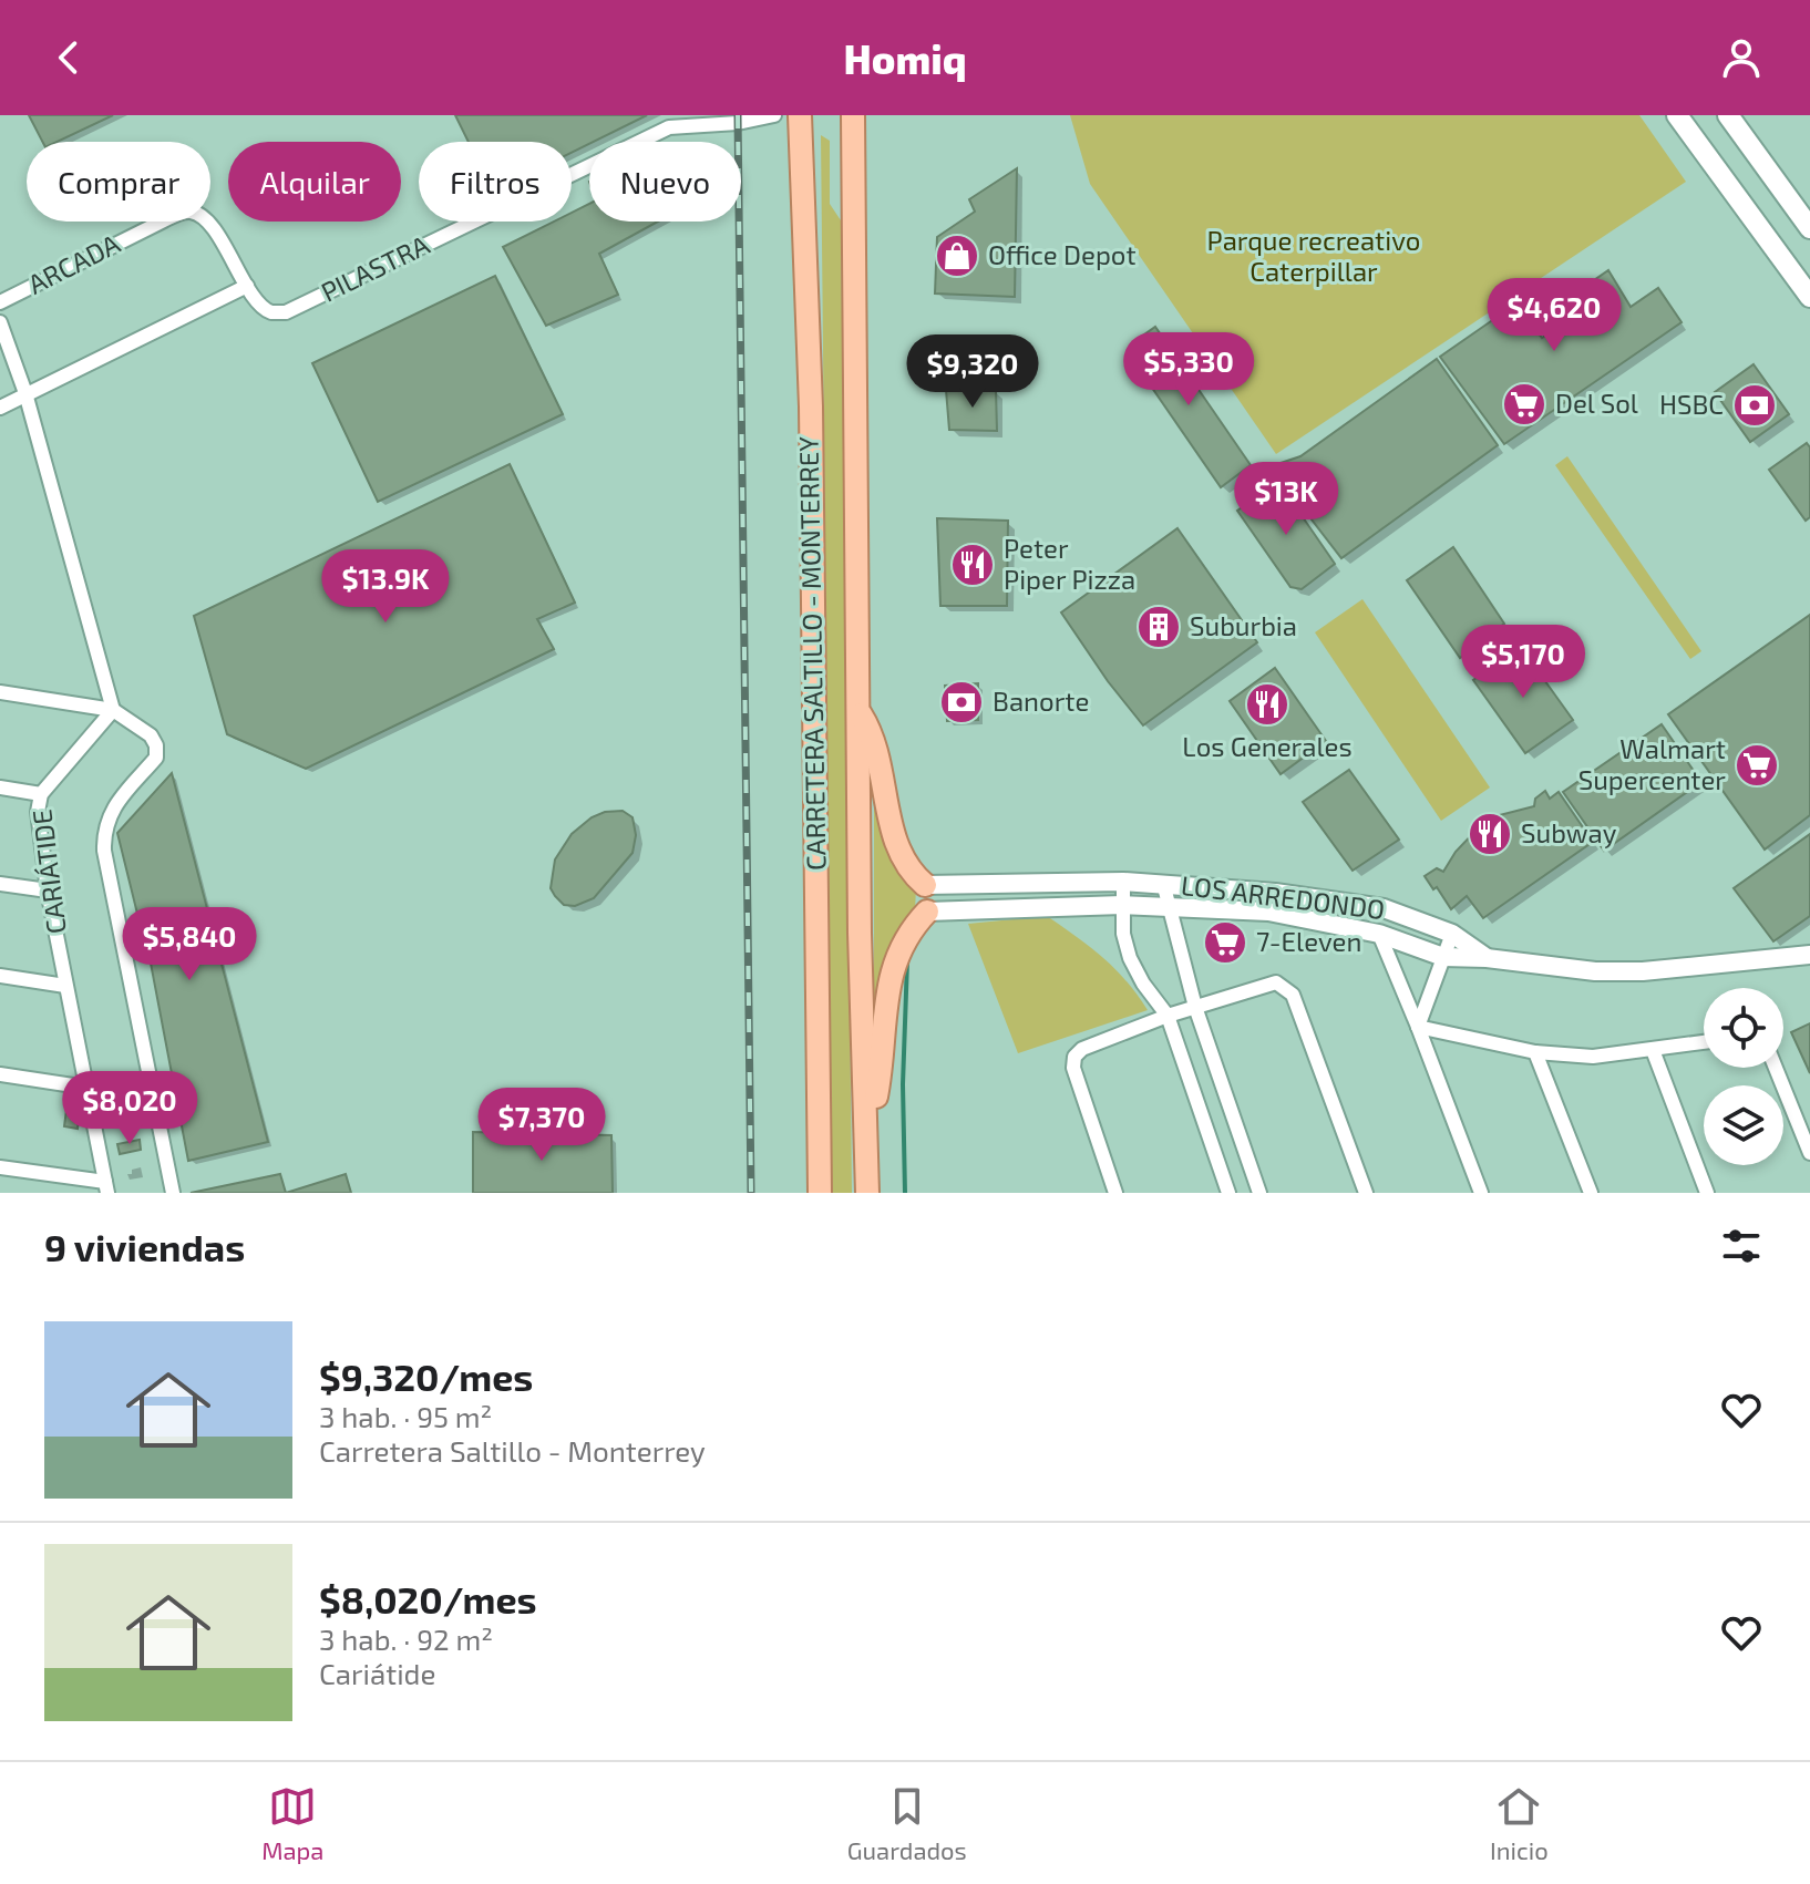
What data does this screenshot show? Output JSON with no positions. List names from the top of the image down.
{
  "streets": {
    "main road": ["CARRETERA SALTILLO - MONTERREY"],
    "street": [
      "ARCADA",
      "PILASTRA",
      "CARIÁTIDE",
      "LOS ARREDONDO"
    ]
  },
  "crossings": [
    ["ARCADA", "PILASTRA"]
  ],
  "parks": ["Parque recreativo Caterpillar"],
  "places": {
    "shop": ["Office Depot"],
    "supermarket": ["Del Sol", "Walmart Supercenter", "7-Eleven"],
    "bank": ["HSBC", "Banorte"],
    "restaurant": ["Peter Piper Pizza", "Los Generales", "Subway"],
    "building": ["Suburbia"]
  },
  "page": {
    "header": "Homiq",
    "chip": [
      "Comprar",
      "Alquilar",
      "Filtros",
      "Nuevo"
    ],
    "price": [
      "$4,620",
      "$5,330",
      "$9,320",
      "$13K",
      "$13.9K",
      "$5,170",
      "$5,840",
      "$8,020",
      "$7,370"
    ],
    "heading": "9 viviendas",
    "list": [
      {
        "name": "$9,320/mes",
        "note": "3 hab. · 95 m² · Carretera Saltillo - Monterrey"
      },
      {
        "name": "$8,020/mes",
        "note": "3 hab. · 92 m² · Cariátide"
      }
    ],
    "tabs": ["Mapa", "Guardados", "Inicio"]
  }
}
